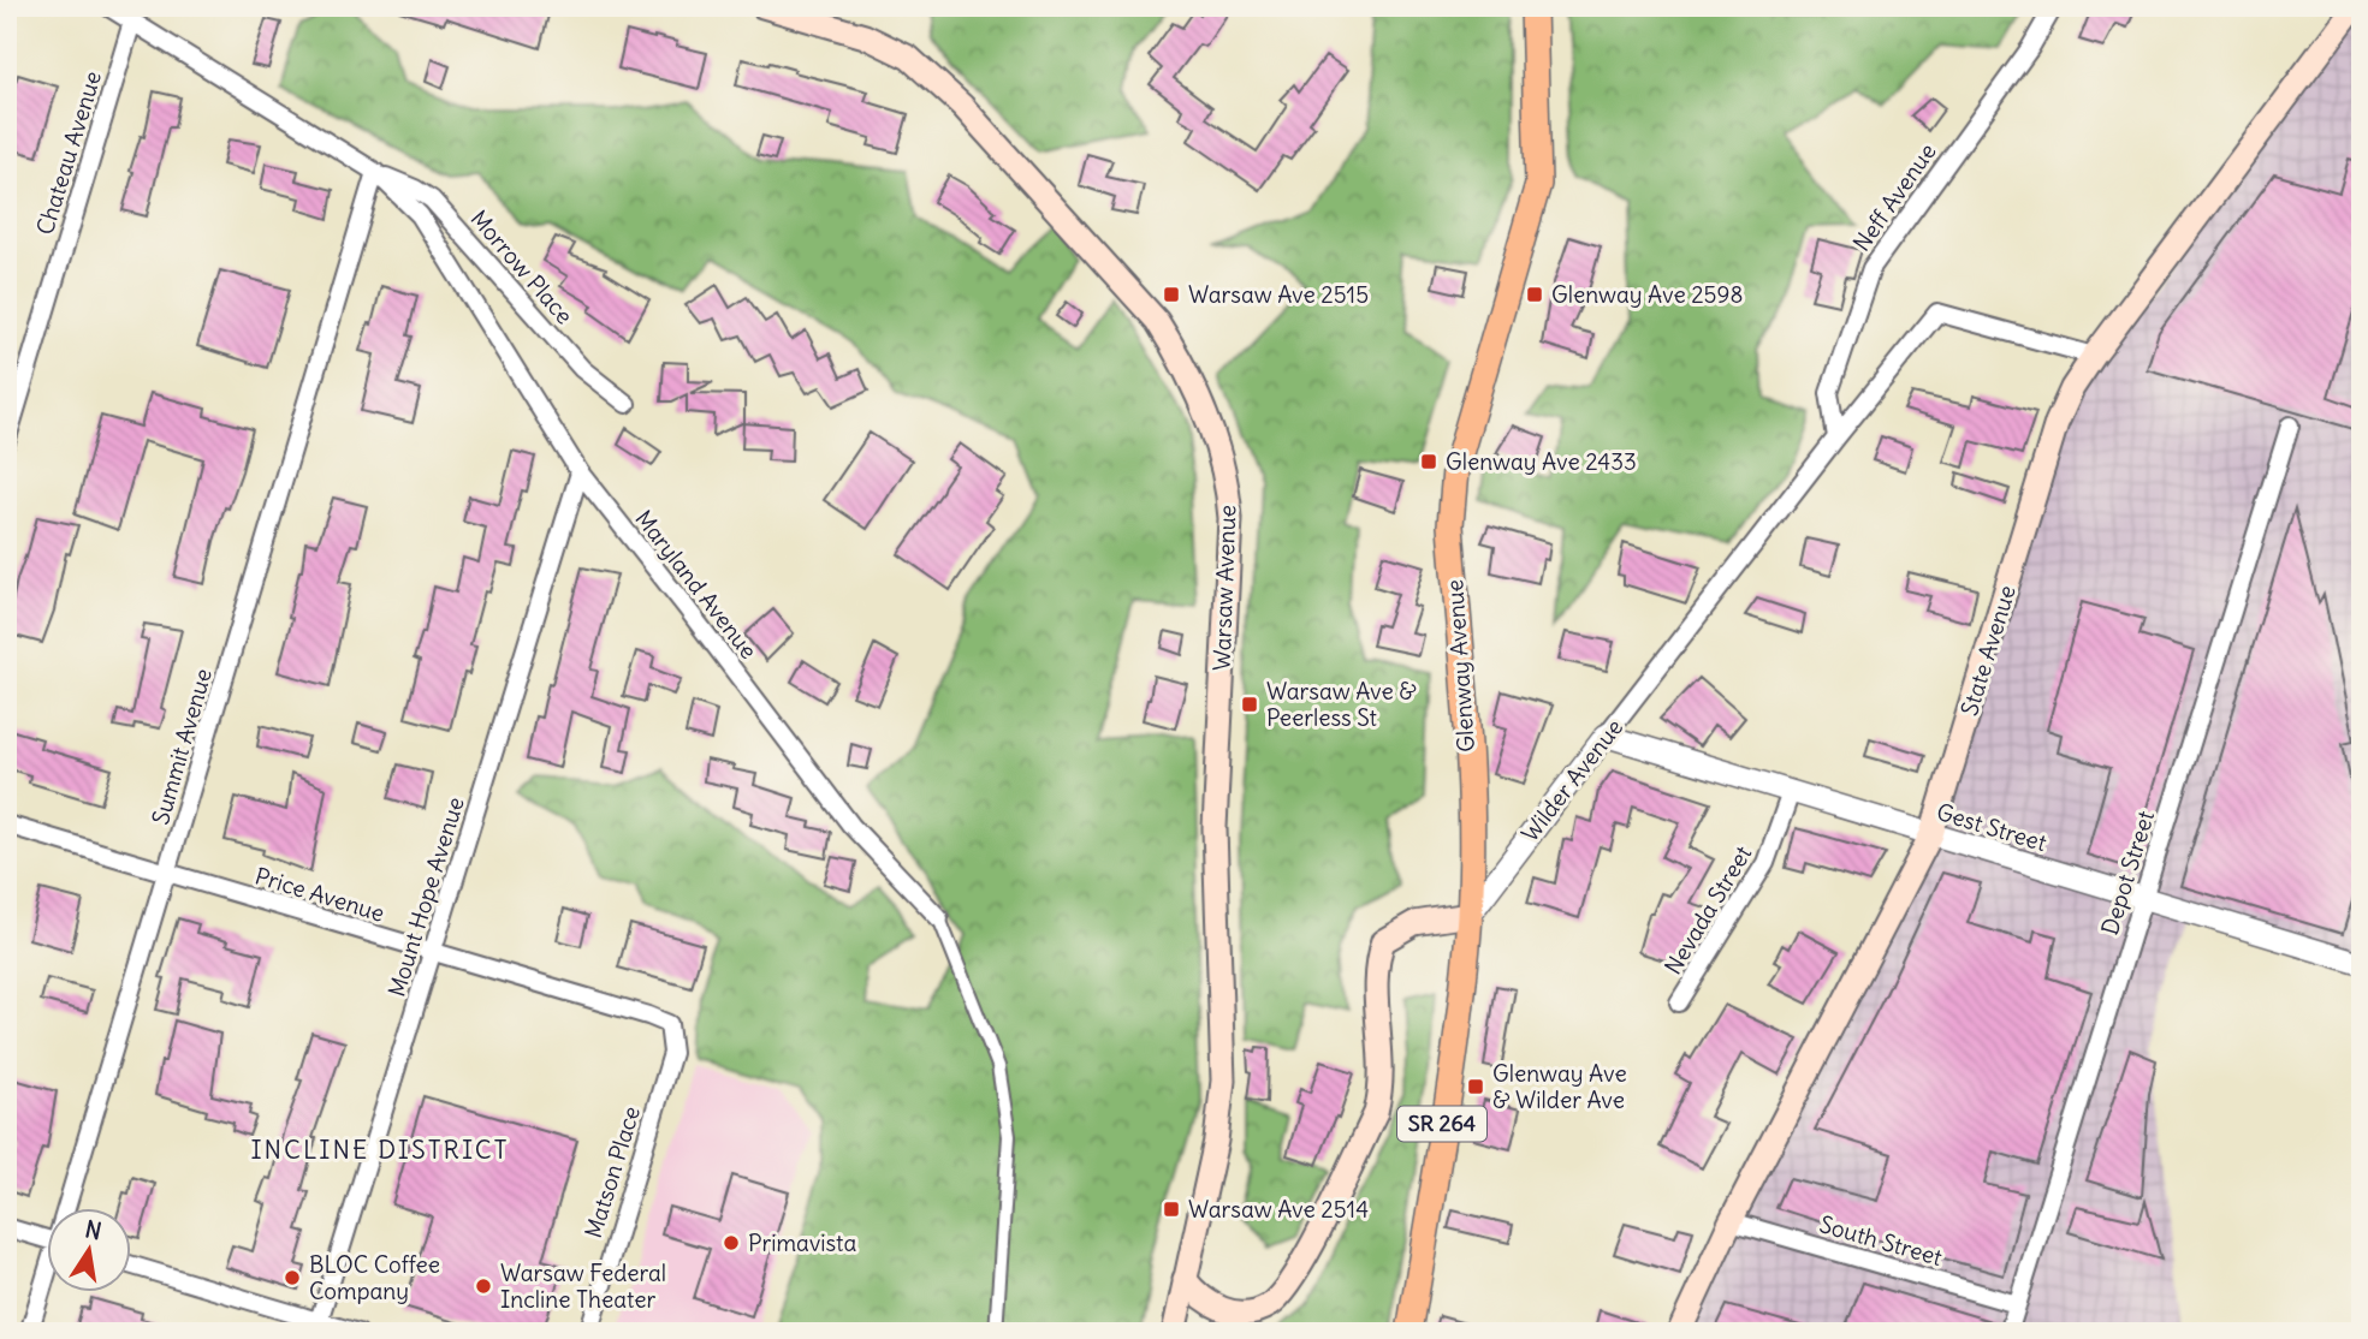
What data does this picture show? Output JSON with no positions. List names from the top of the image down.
{
  "streets": {
    "main road": [
      "Warsaw Avenue",
      "State Avenue",
      "Glenway Avenue",
      "SR 264"
    ],
    "street": [
      "Chateau Avenue",
      "Neff Avenue",
      "Morrow Place",
      "Maryland Avenue",
      "Summit Avenue",
      "Wilder Avenue",
      "Gest Street",
      "Depot Street",
      "Price Avenue",
      "Mount Hope Avenue",
      "Nevada Street",
      "Matson Place",
      "South Street"
    ]
  },
  "crossings": [
    ["Chateau Avenue", "Maryland Avenue"],
    ["Neff Avenue", "Wilder Avenue"],
    ["Morrow Place", "Maryland Avenue"],
    ["Morrow Place", "Summit Avenue"],
    ["Maryland Avenue", "Summit Avenue"],
    ["Maryland Avenue", "Mount Hope Avenue"],
    ["State Avenue", "Wilder Avenue"],
    ["State Avenue", "Gest Street"],
    ["State Avenue", "South Street"],
    ["Glenway Avenue", "Wilder Avenue"],
    ["Summit Avenue", "Price Avenue"],
    ["Wilder Avenue", "Gest Street"],
    ["Gest Street", "Depot Street"],
    ["Gest Street", "Nevada Street"],
    ["Depot Street", "South Street"],
    ["Price Avenue", "Mount Hope Avenue"],
    ["Price Avenue", "Matson Place"]
  ],
  "districts": ["INCLINE DISTRICT"],
  "places": {
    "transit": [
      "Warsaw Ave 2515",
      "Glenway Ave 2598",
      "Glenway Ave 2433",
      "Warsaw Ave & Peerless St",
      "Glenway Ave & Wilder Ave",
      "Warsaw Ave 2514"
    ],
    "other": ["Primavista", "BLOC Coffee Company", "Warsaw Federal Incline Theater"]
  },
  "north": "top"
}
